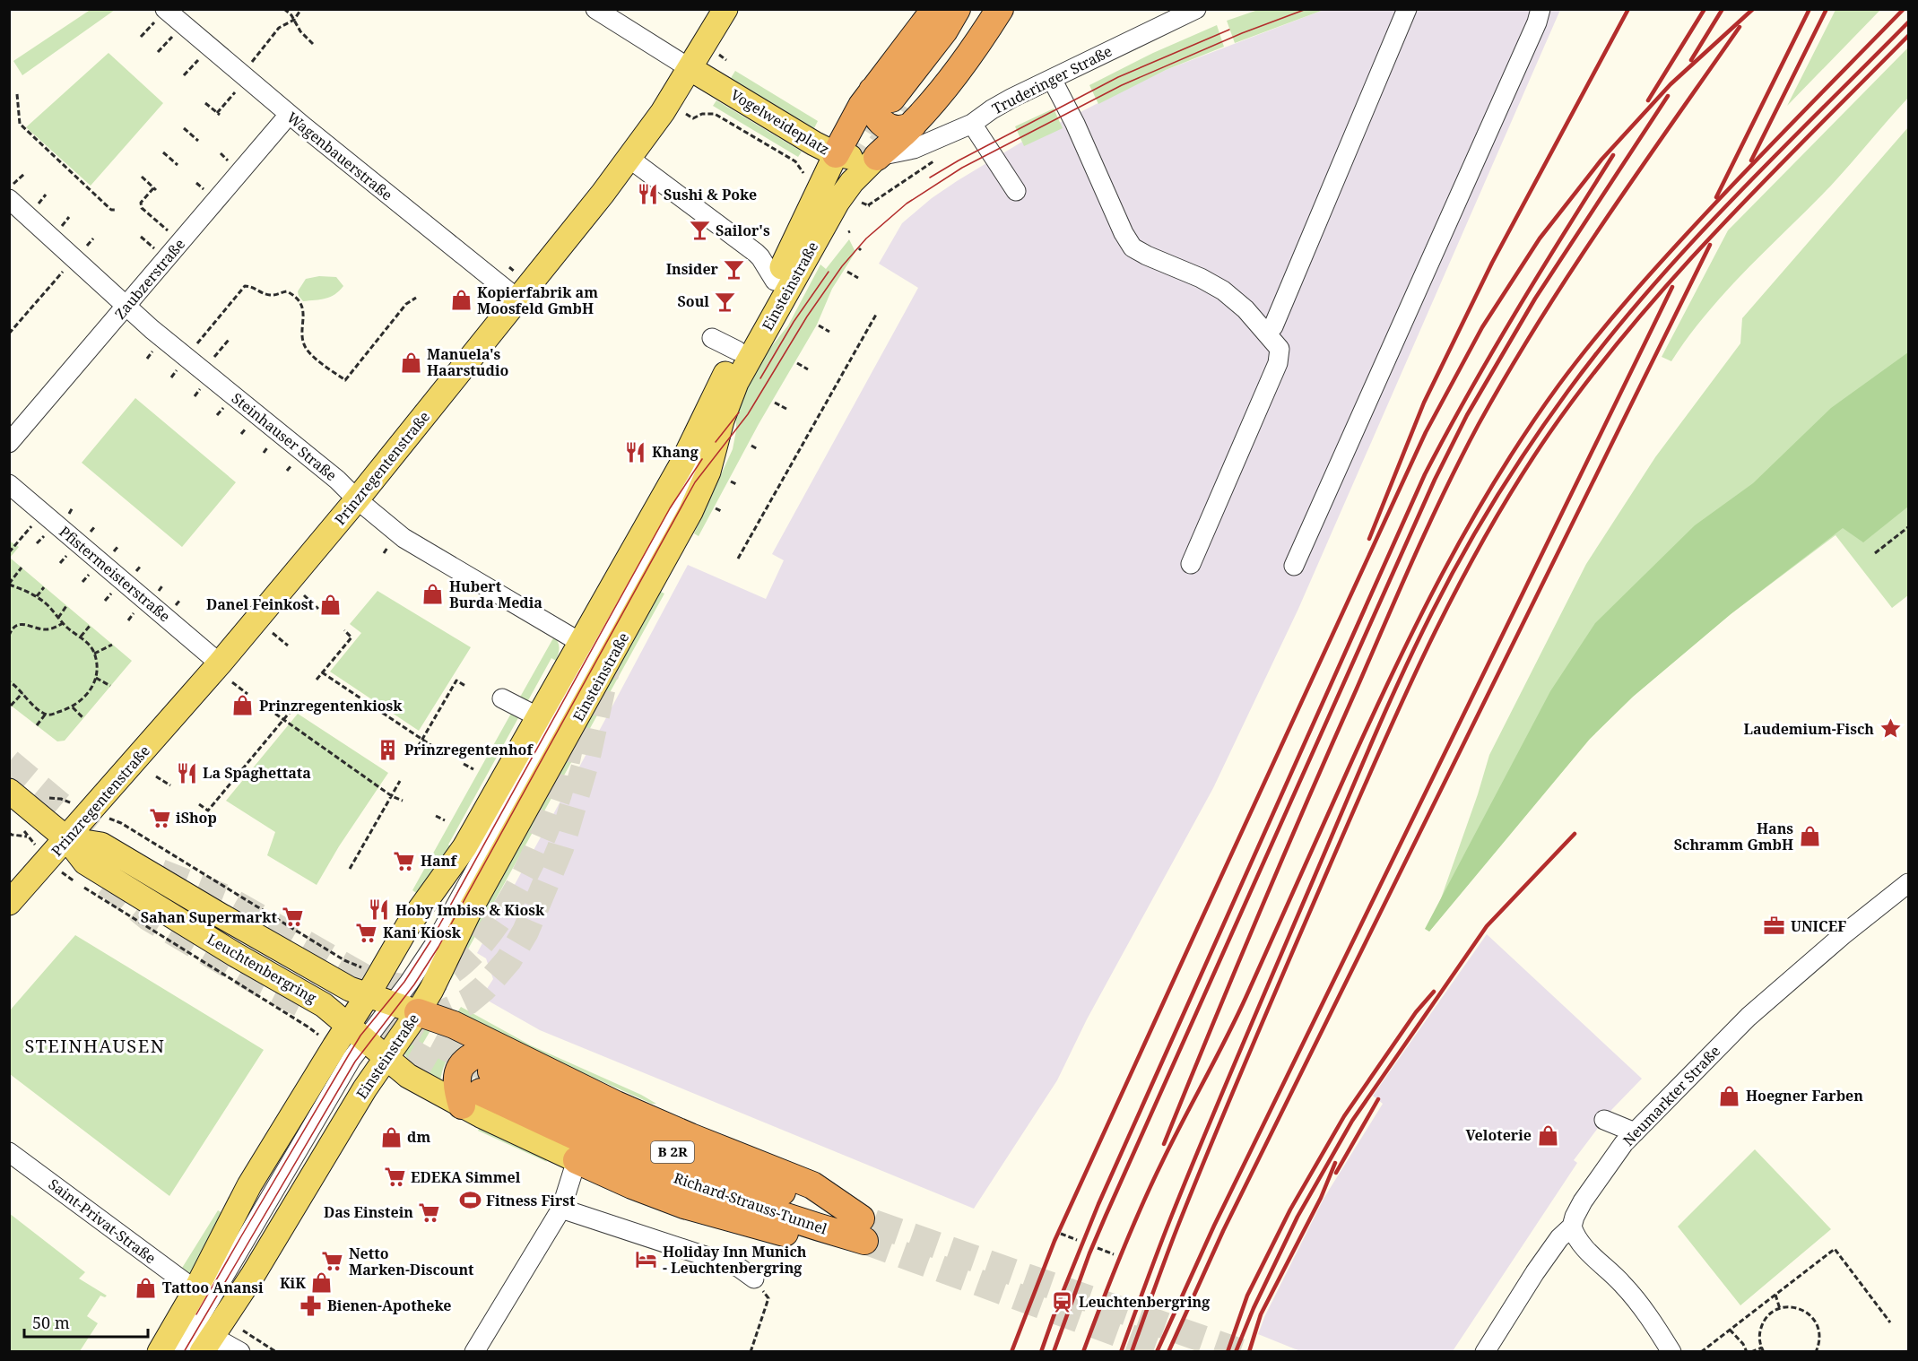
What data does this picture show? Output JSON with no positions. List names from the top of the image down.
{
  "streets": {
    "highway": ["Einsteinstraße", "B 2R", "Richard-Strauss-Tunnel"],
    "main road": ["Vogelweideplatz", "Prinzregentenstraße", "Leuchtenbergring"],
    "street": [
      "Truderinger Straße",
      "Wagenbauerstraße",
      "Zaubzerstraße",
      "Steinhauser Straße",
      "Pfistermeisterstraße",
      "Neumarkter Straße",
      "Saint-Privat-Straße"
    ]
  },
  "crossings": [
    ["Truderinger Straße", "Vogelweideplatz"],
    ["Truderinger Straße", "Einsteinstraße"],
    ["Vogelweideplatz", "Einsteinstraße"],
    ["Vogelweideplatz", "Prinzregentenstraße"],
    ["Wagenbauerstraße", "Zaubzerstraße"],
    ["Wagenbauerstraße", "Prinzregentenstraße"],
    ["Zaubzerstraße", "Steinhauser Straße"],
    ["Einsteinstraße", "Steinhauser Straße"],
    ["Einsteinstraße", "Leuchtenbergring"],
    ["Einsteinstraße", "Saint-Privat-Straße"],
    ["Steinhauser Straße", "Prinzregentenstraße"],
    ["Prinzregentenstraße", "Pfistermeisterstraße"],
    ["Prinzregentenstraße", "Leuchtenbergring"],
    ["Leuchtenbergring", "B 2R"],
    ["Leuchtenbergring", "Richard-Strauss-Tunnel"],
    ["B 2R", "Richard-Strauss-Tunnel"]
  ],
  "districts": ["STEINHAUSEN"],
  "places": {
    "restaurant": [
      "Sushi & Poke",
      "Khang",
      "La Spaghettata",
      "Hoby Imbiss & Kiosk"
    ],
    "bar": ["Sailor's", "Insider", "Soul"],
    "shop": [
      "Kopierfabrik am Moosfeld GmbH",
      "Manuela's Haarstudio",
      "Hubert Burda Media",
      "Danel Feinkost",
      "Prinzregentenkiosk",
      "Hans Schramm GmbH",
      "Hoegner Farben",
      "Veloterie",
      "dm",
      "KiK",
      "Tattoo Anansi"
    ],
    "place": ["Laudemium-Fisch"],
    "building": ["Prinzregentenhof"],
    "supermarket": [
      "iShop",
      "Hanf",
      "Sahan Supermarkt",
      "Kani Kiosk",
      "EDEKA Simmel",
      "Das Einstein",
      "Netto Marken-Discount"
    ],
    "office": ["UNICEF"],
    "sports": ["Fitness First"],
    "hotel": ["Holiday Inn Munich - Leuchtenbergring"],
    "station": ["Leuchtenbergring"],
    "pharmacy": ["Bienen-Apotheke"]
  },
  "scale_bar": "50 m"
}
